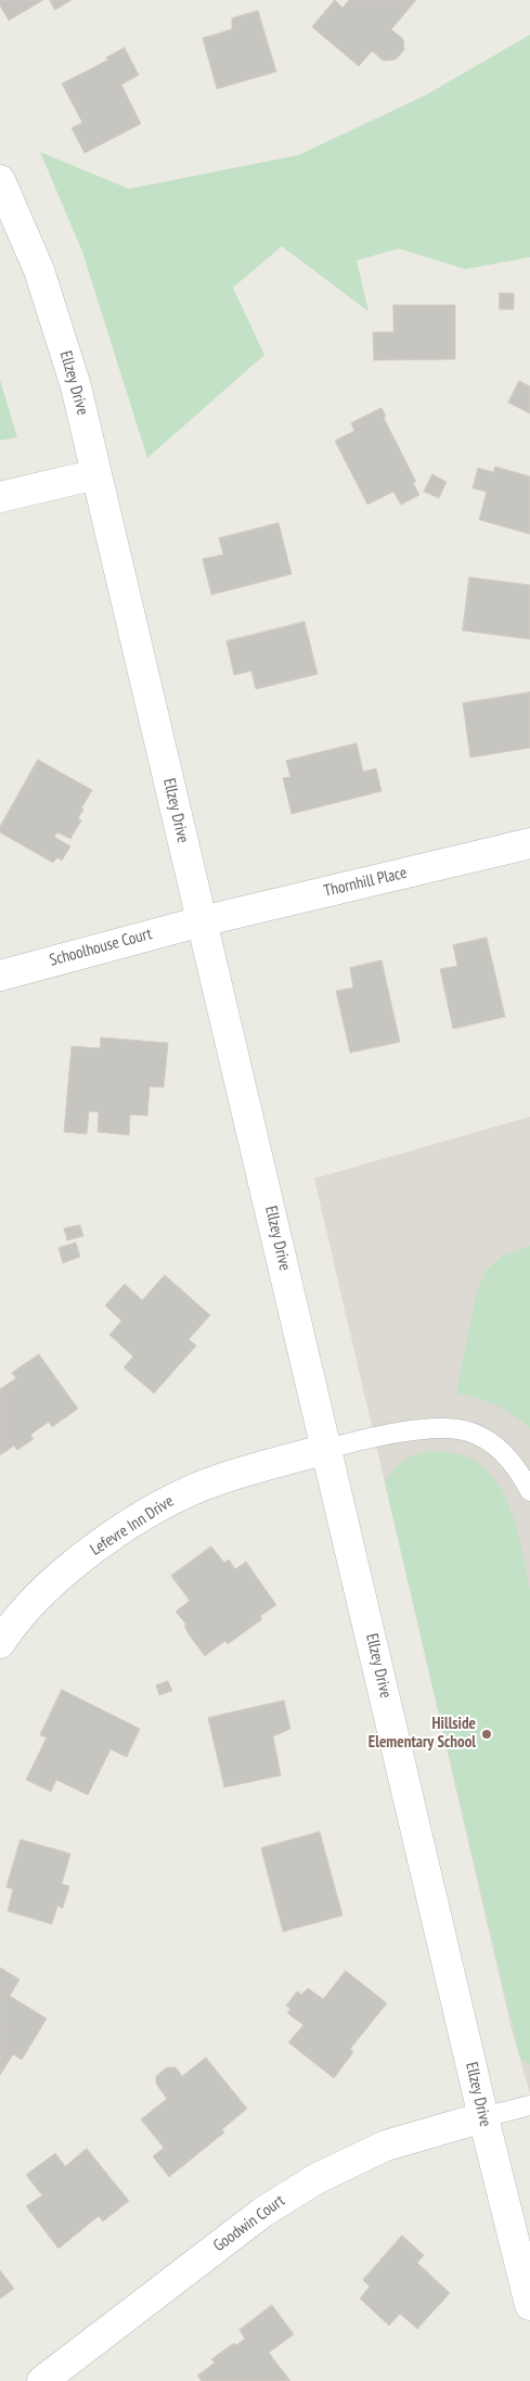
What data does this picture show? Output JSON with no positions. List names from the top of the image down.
{
  "streets": {
    "street": [
      "Ellzey Drive",
      "Thornhill Place",
      "Schoolhouse Court",
      "Lefevre Inn Drive",
      "Goodwin Court"
    ]
  },
  "crossings": [
    ["Ellzey Drive", "Thornhill Place"],
    ["Ellzey Drive", "Schoolhouse Court"],
    ["Ellzey Drive", "Lefevre Inn Drive"],
    ["Ellzey Drive", "Goodwin Court"],
    ["Thornhill Place", "Schoolhouse Court"]
  ],
  "places": ["Hillside Elementary School"]
}
